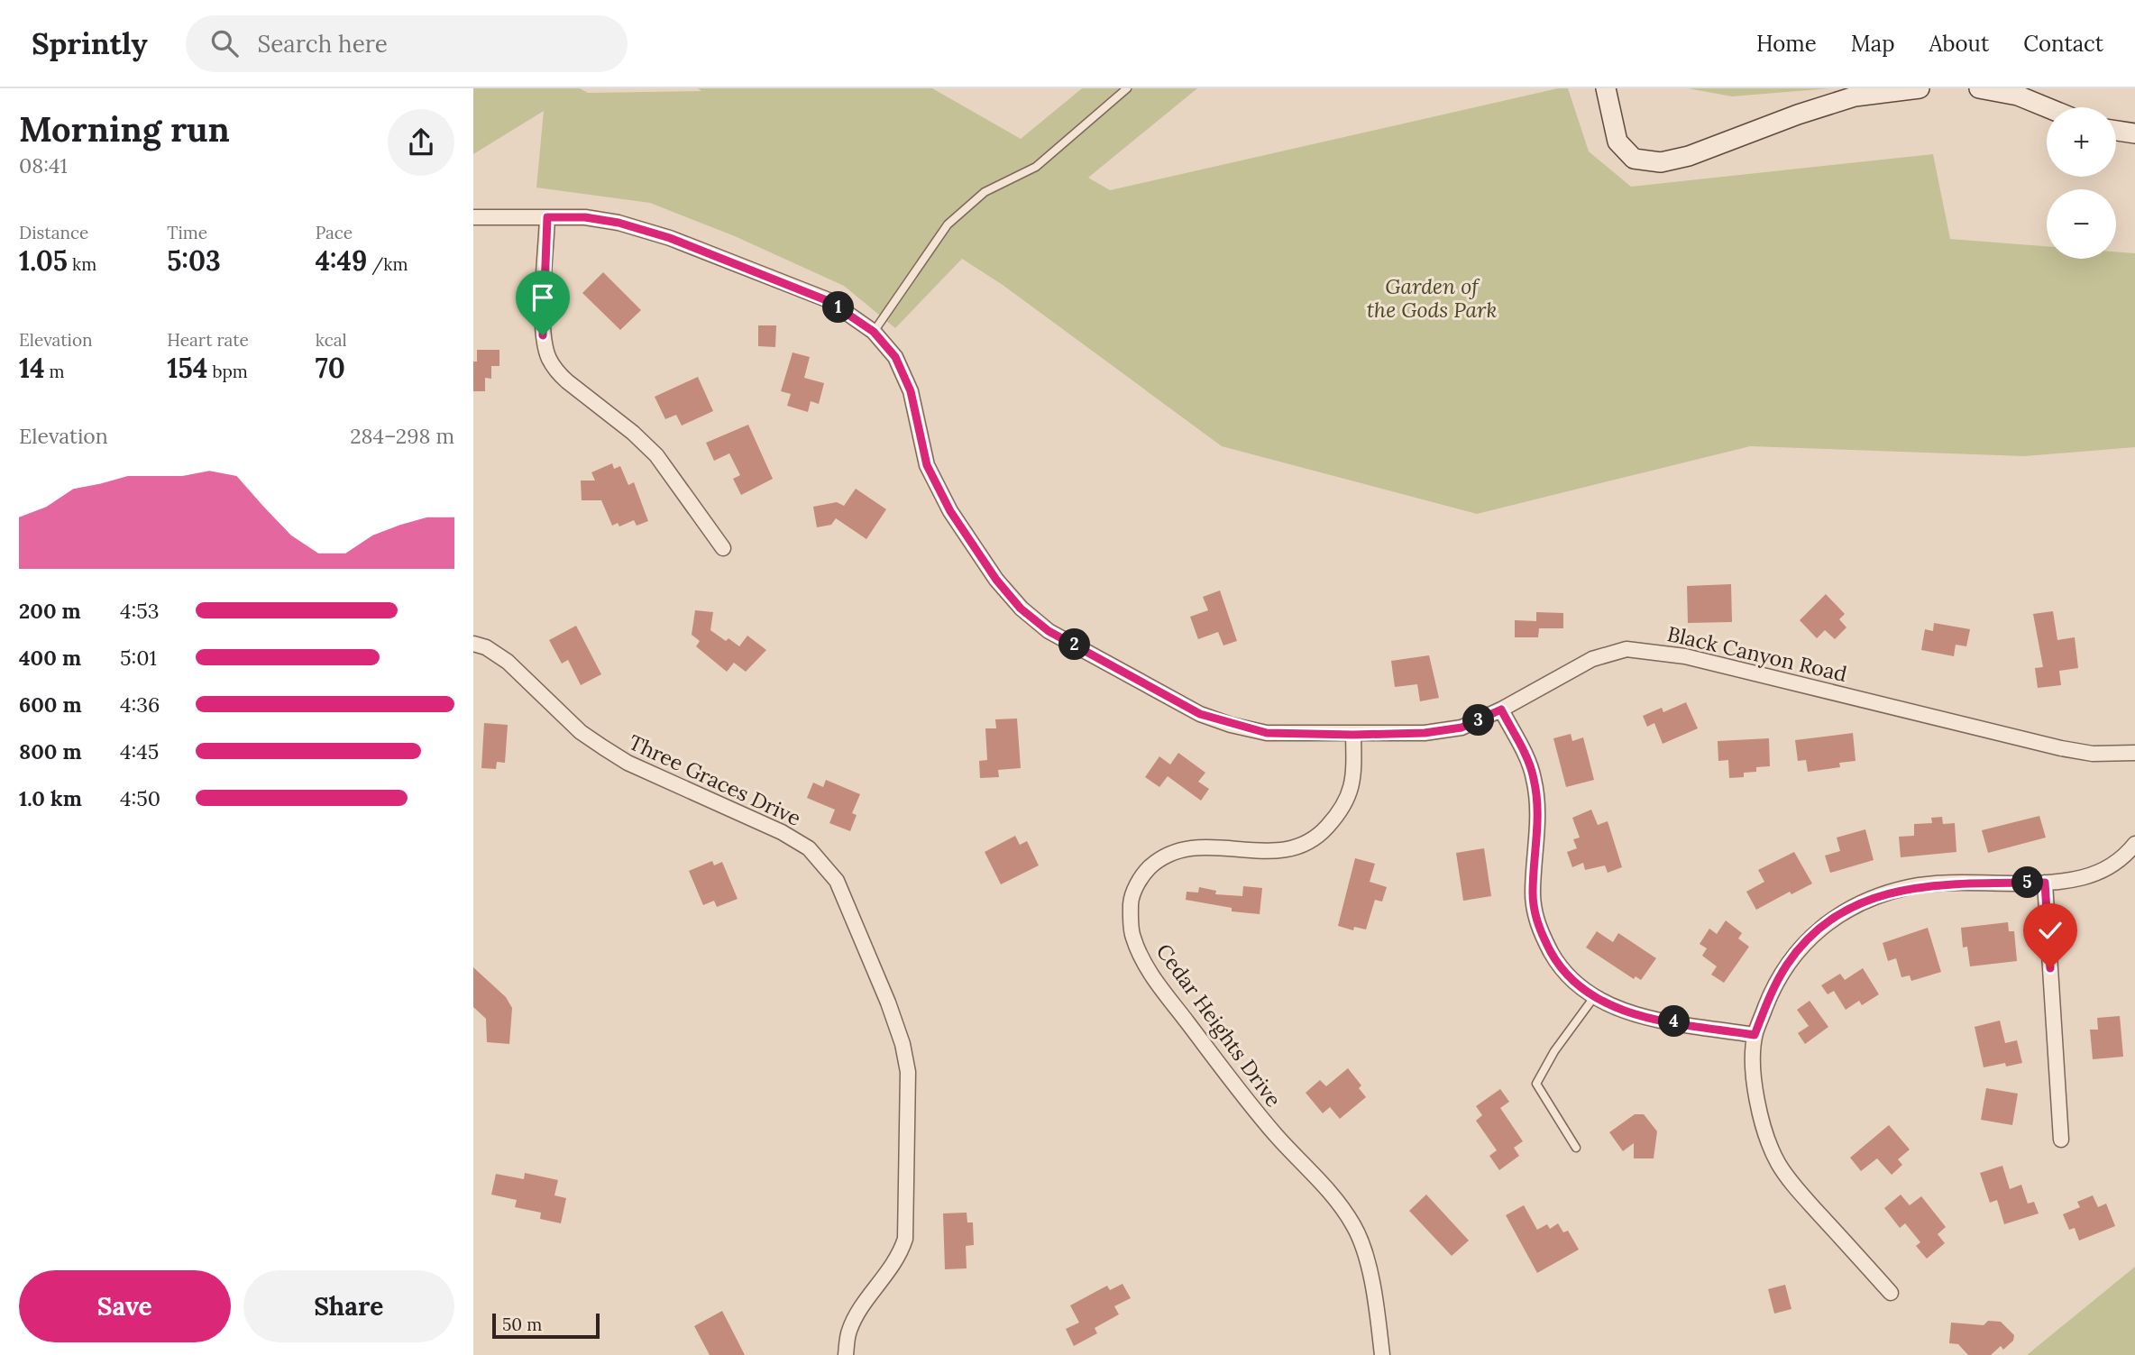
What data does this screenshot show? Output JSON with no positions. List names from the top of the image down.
{
  "streets": {
    "street": ["Black Canyon Road", "Three Graces Drive", "Cedar Heights Drive"]
  },
  "crossings": [
    ["Black Canyon Road", "Cedar Heights Drive"]
  ],
  "parks": ["Garden of the Gods Park"],
  "scale_bar": "50 m",
  "page": {
    "header": "Sprintly",
    "search": "Search here",
    "nav": [
      "Home",
      "Map",
      "About",
      "Contact"
    ],
    "heading": ["Morning run", "08:41"],
    "map_buttons": ["+", "−"],
    "stats": [
      ["Distance", "1.05 km"],
      ["Time", "5:03"],
      ["Pace", "4:49 /km"],
      ["Elevation", "14 m"],
      ["Heart rate", "154 bpm"],
      ["kcal", "70"]
    ],
    "pins": [
      "1",
      "2",
      "3",
      "5",
      "4"
    ],
    "chart": ["Elevation", "284–298 m"],
    "list": [
      {
        "name": "200 m",
        "note": "4:53"
      },
      {
        "name": "400 m",
        "note": "5:01"
      },
      {
        "name": "600 m",
        "note": "4:36"
      },
      {
        "name": "800 m",
        "note": "4:45"
      },
      {
        "name": "1.0 km",
        "note": "4:50"
      }
    ],
    "buttons": ["Save", "Share"],
    "scale": "50 m"
  }
}
